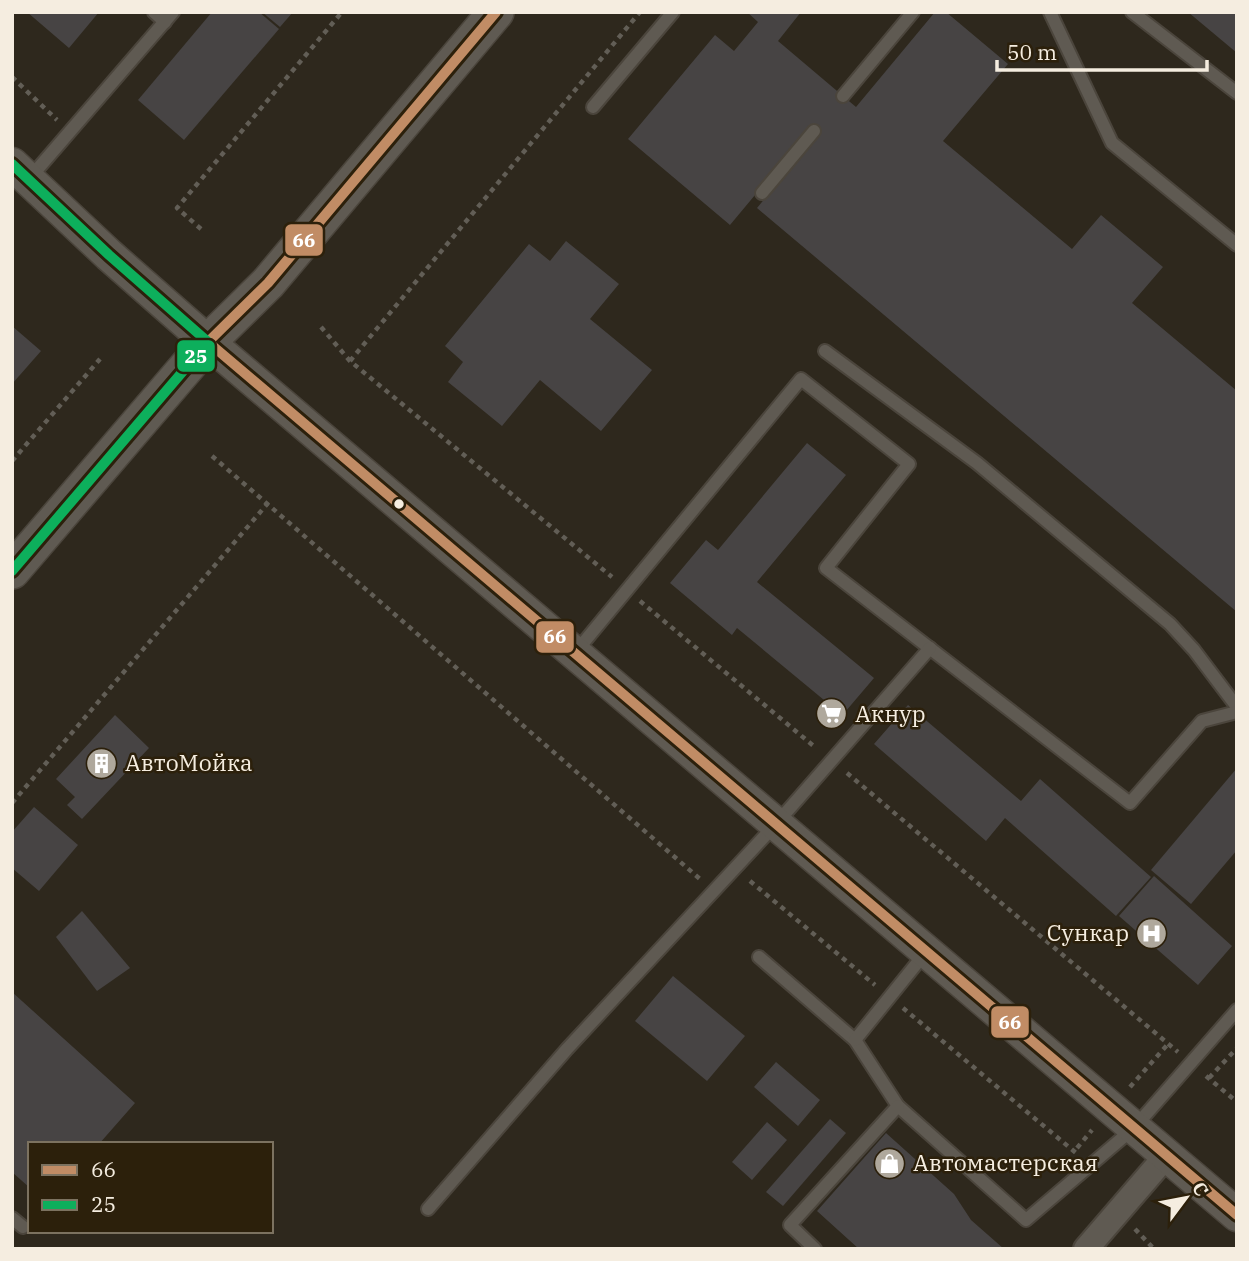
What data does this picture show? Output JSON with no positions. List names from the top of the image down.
{
  "places": {
    "supermarket": ["Акнур"],
    "building": ["АвтоМойка"],
    "hospital": ["Сункар"],
    "shop": ["Автомастерская"]
  },
  "lines": ["transit line 66", "transit line 25"],
  "legend": ["66", "25"],
  "scale_bar": "50 m",
  "north": "top right"
}
